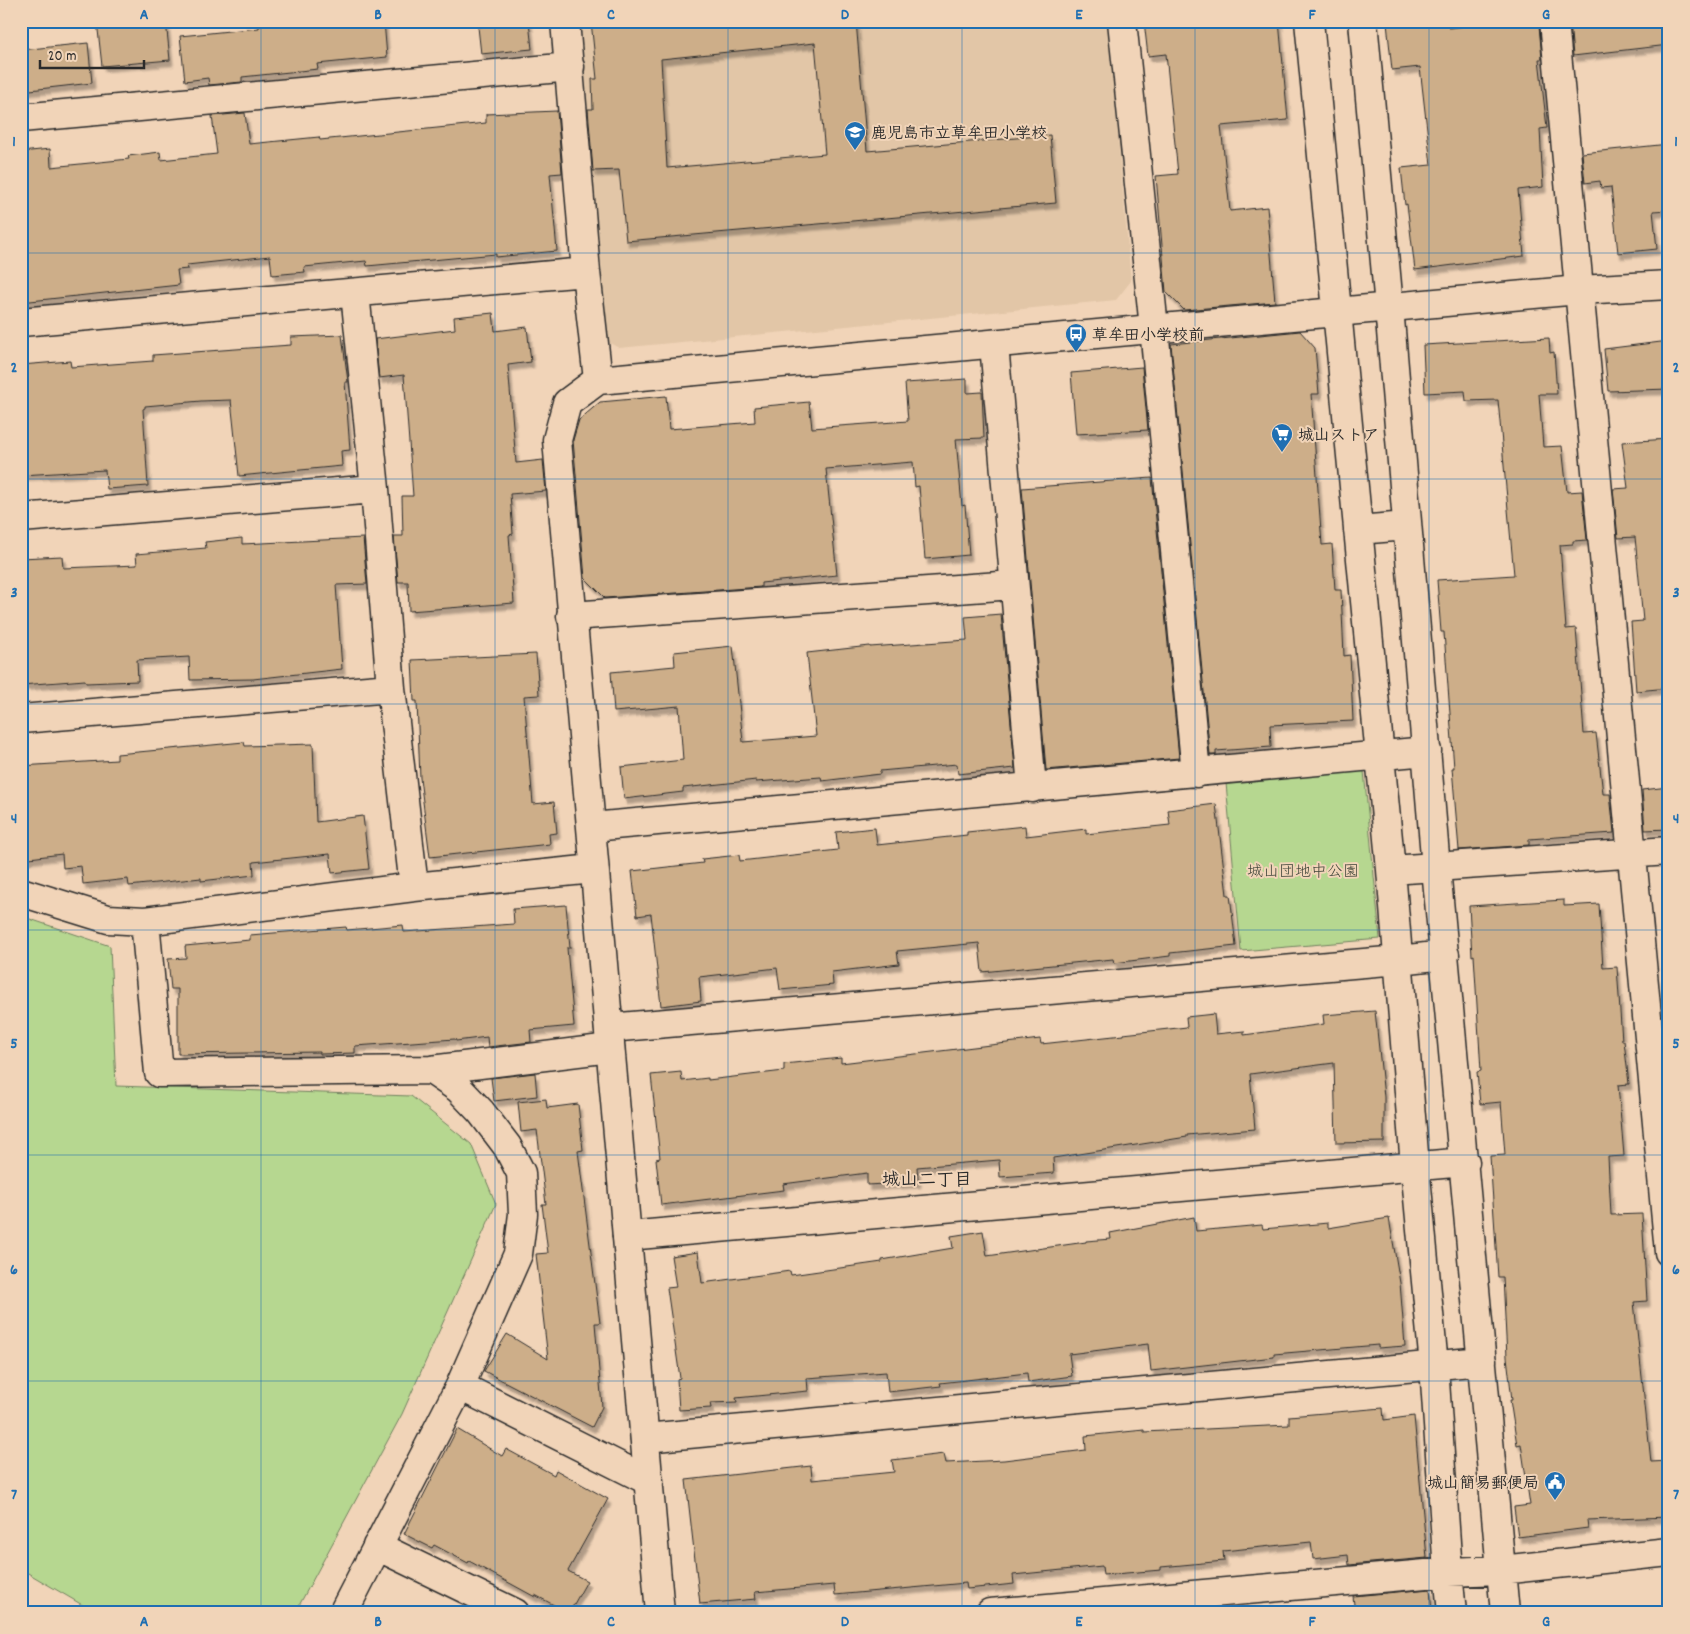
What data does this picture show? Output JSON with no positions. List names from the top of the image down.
{
  "districts": ["城山二丁目"],
  "parks": ["城山団地中公園"],
  "places": {
    "school or university": ["鹿児島市立草牟田小学校"],
    "bus stop": ["草牟田小学校前"],
    "supermarket": ["城山ストア"],
    "public building": ["城山簡易郵便局"]
  },
  "scale_bar": "20 m",
  "grid": {
    "columns": [
      "A",
      "B",
      "C",
      "D",
      "E",
      "F",
      "G"
    ],
    "rows": [
      "1",
      "2",
      "3",
      "4",
      "5",
      "6",
      "7"
    ]
  }
}
